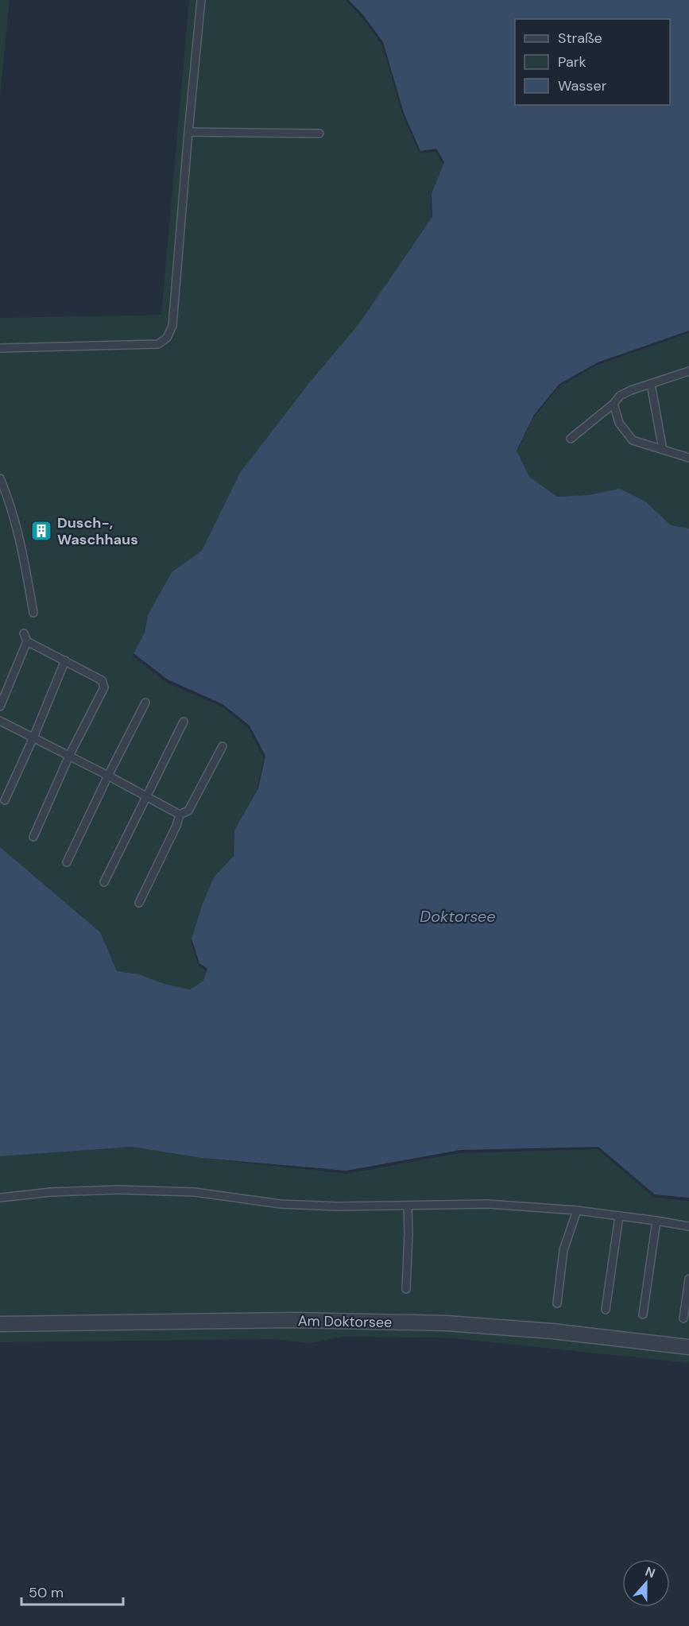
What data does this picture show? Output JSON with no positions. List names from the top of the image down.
{
  "streets": {
    "street": ["Am Doktorsee"]
  },
  "water": ["Doktorsee"],
  "places": {
    "building": ["Dusch-, Waschhaus"]
  },
  "legend": ["Straße", "Park", "Wasser"],
  "scale_bar": "50 m",
  "north": "top"
}
